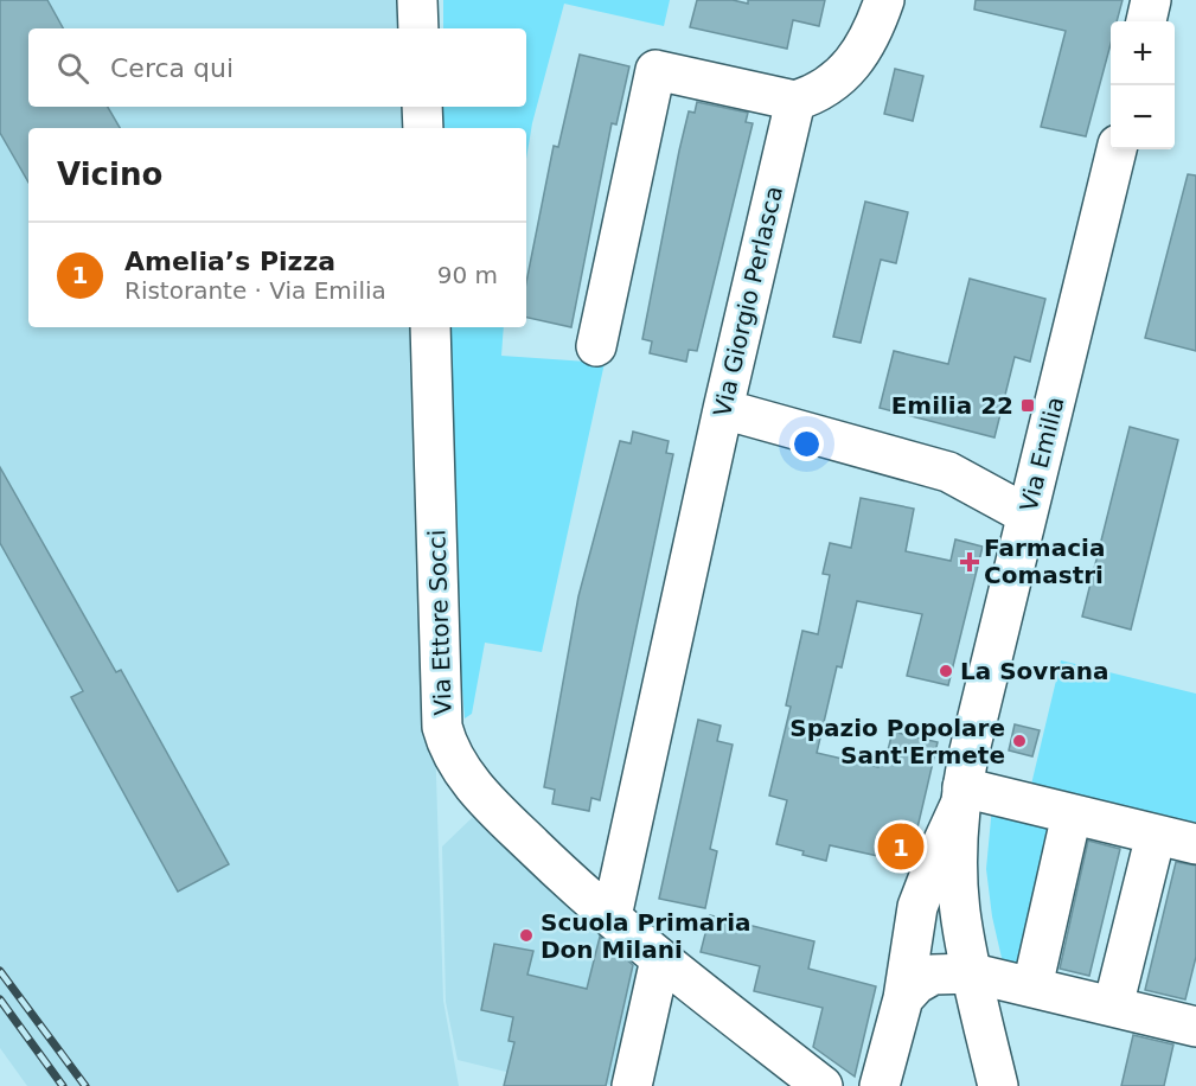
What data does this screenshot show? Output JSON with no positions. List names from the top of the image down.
{
  "streets": {
    "street": ["Via Giorgio Perlasca", "Via Emilia", "Via Ettore Socci"]
  },
  "crossings": [
    ["Via Giorgio Perlasca", "Via Ettore Socci"]
  ],
  "places": {
    "transit": ["Emilia 22"],
    "health": ["Farmacia Comastri"],
    "other": ["La Sovrana", "Spazio Popolare Sant'Ermete", "Scuola Primaria Don Milani"]
  },
  "page": {
    "map_buttons": ["+", "−"],
    "search": "Cerca qui",
    "heading": "Vicino",
    "list": [
      {
        "mark": "1",
        "name": "Amelia’s Pizza",
        "note": "Ristorante · Via Emilia",
        "value": "90 m"
      }
    ],
    "pins": "1"
  }
}
